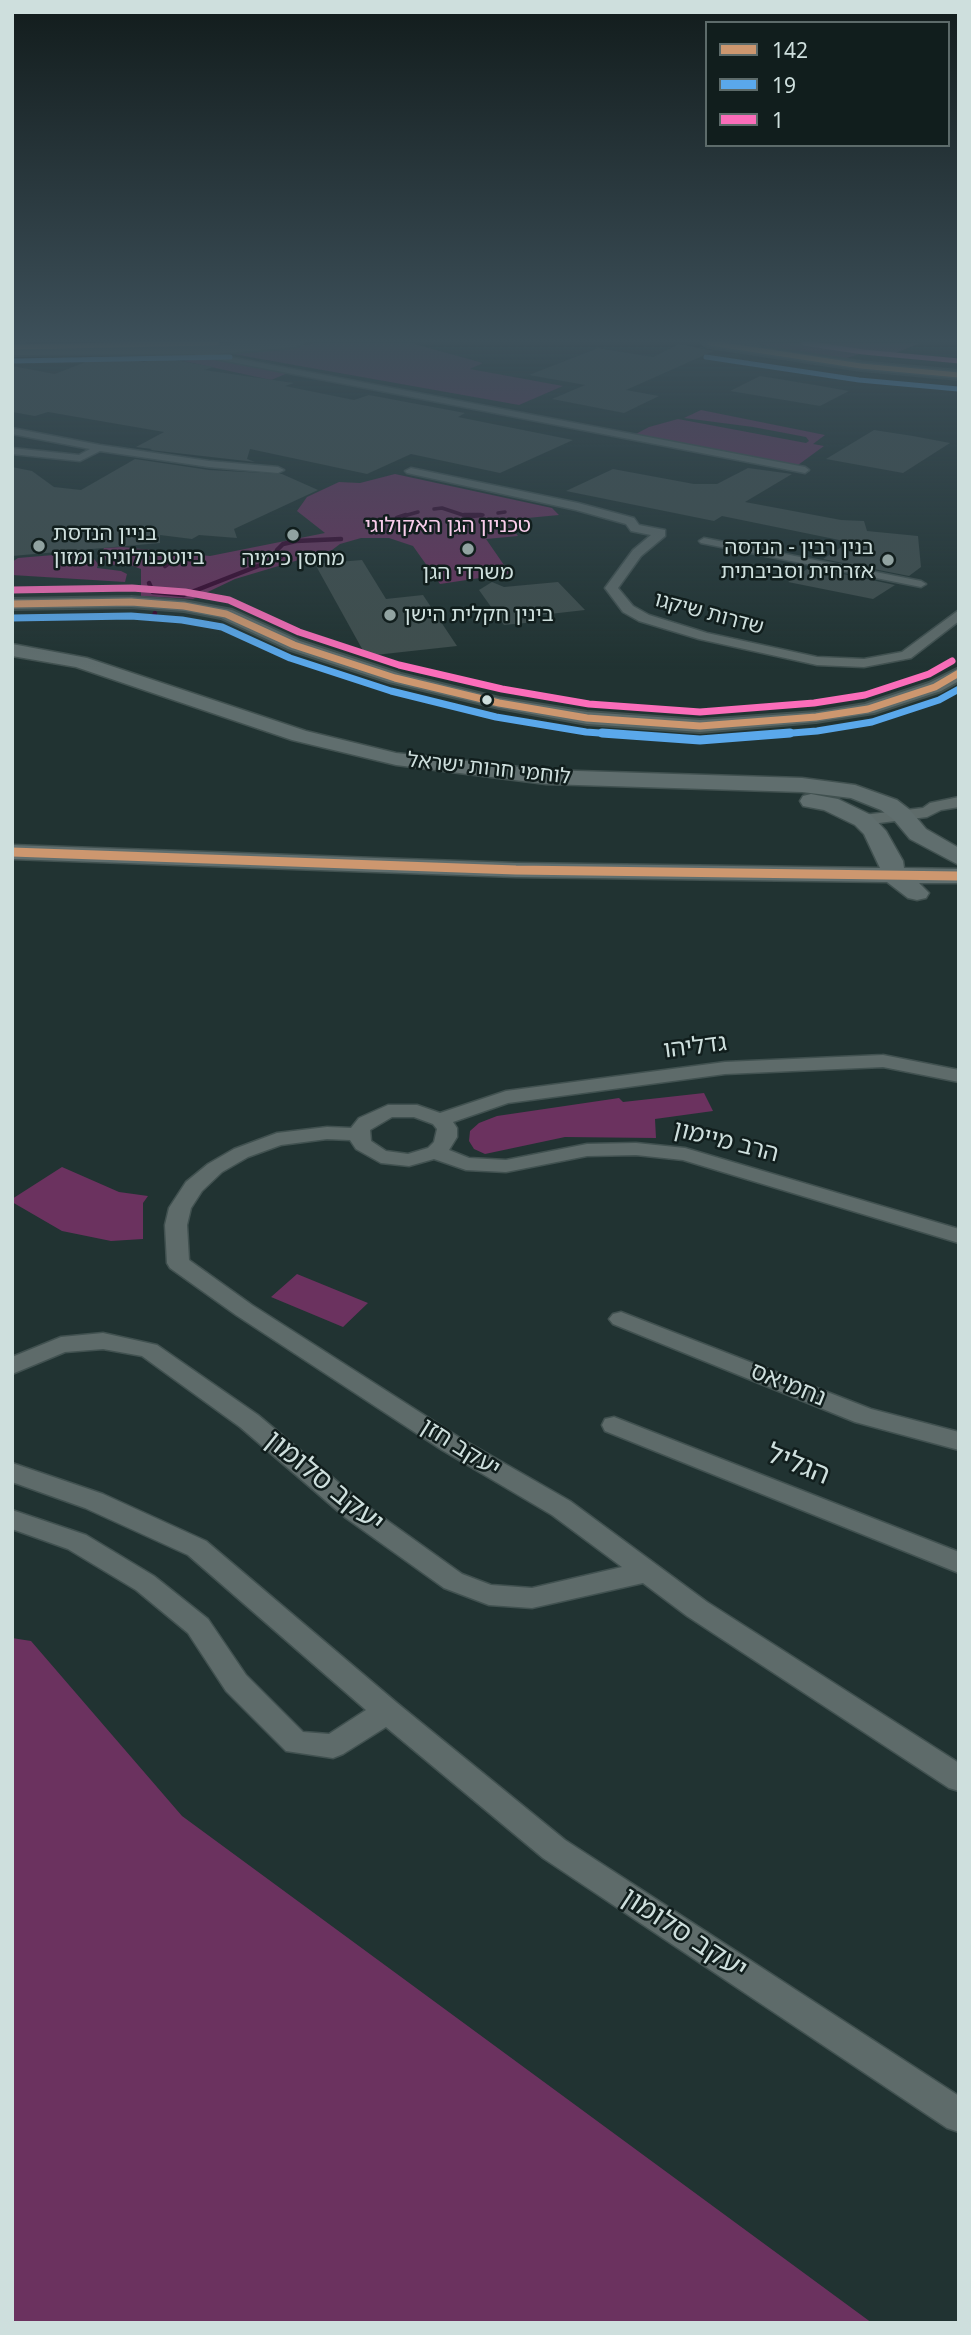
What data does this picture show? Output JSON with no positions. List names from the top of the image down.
{
  "streets": {
    "main road": ["לוחמי חרות ישראל"],
    "street": [
      "שדרות שיקגו",
      "גדליהו",
      "הרב מיימון",
      "נחמיאס",
      "יעקב חזן",
      "הגליל",
      "יעקב סלומון"
    ]
  },
  "crossings": [
    ["גדליהו", "הרב מיימון"],
    ["גדליהו", "יעקב חזן"],
    ["הרב מיימון", "יעקב חזן"],
    ["יעקב חזן", "יעקב סלומון"]
  ],
  "parks": ["טכניון הגן האקולוגי"],
  "places": [
    "מחסן כימיה",
    "בניין הנדסת ביוטכנולוגיה ומזון",
    "משרדי הגן",
    "בנין רבין - הנדסה אזרחית וסביבתית",
    "בינין חקלית הישן"
  ],
  "lines": ["transit line 1", "transit line 142", "transit line 19"],
  "legend": ["142", "19", "1"]
}
